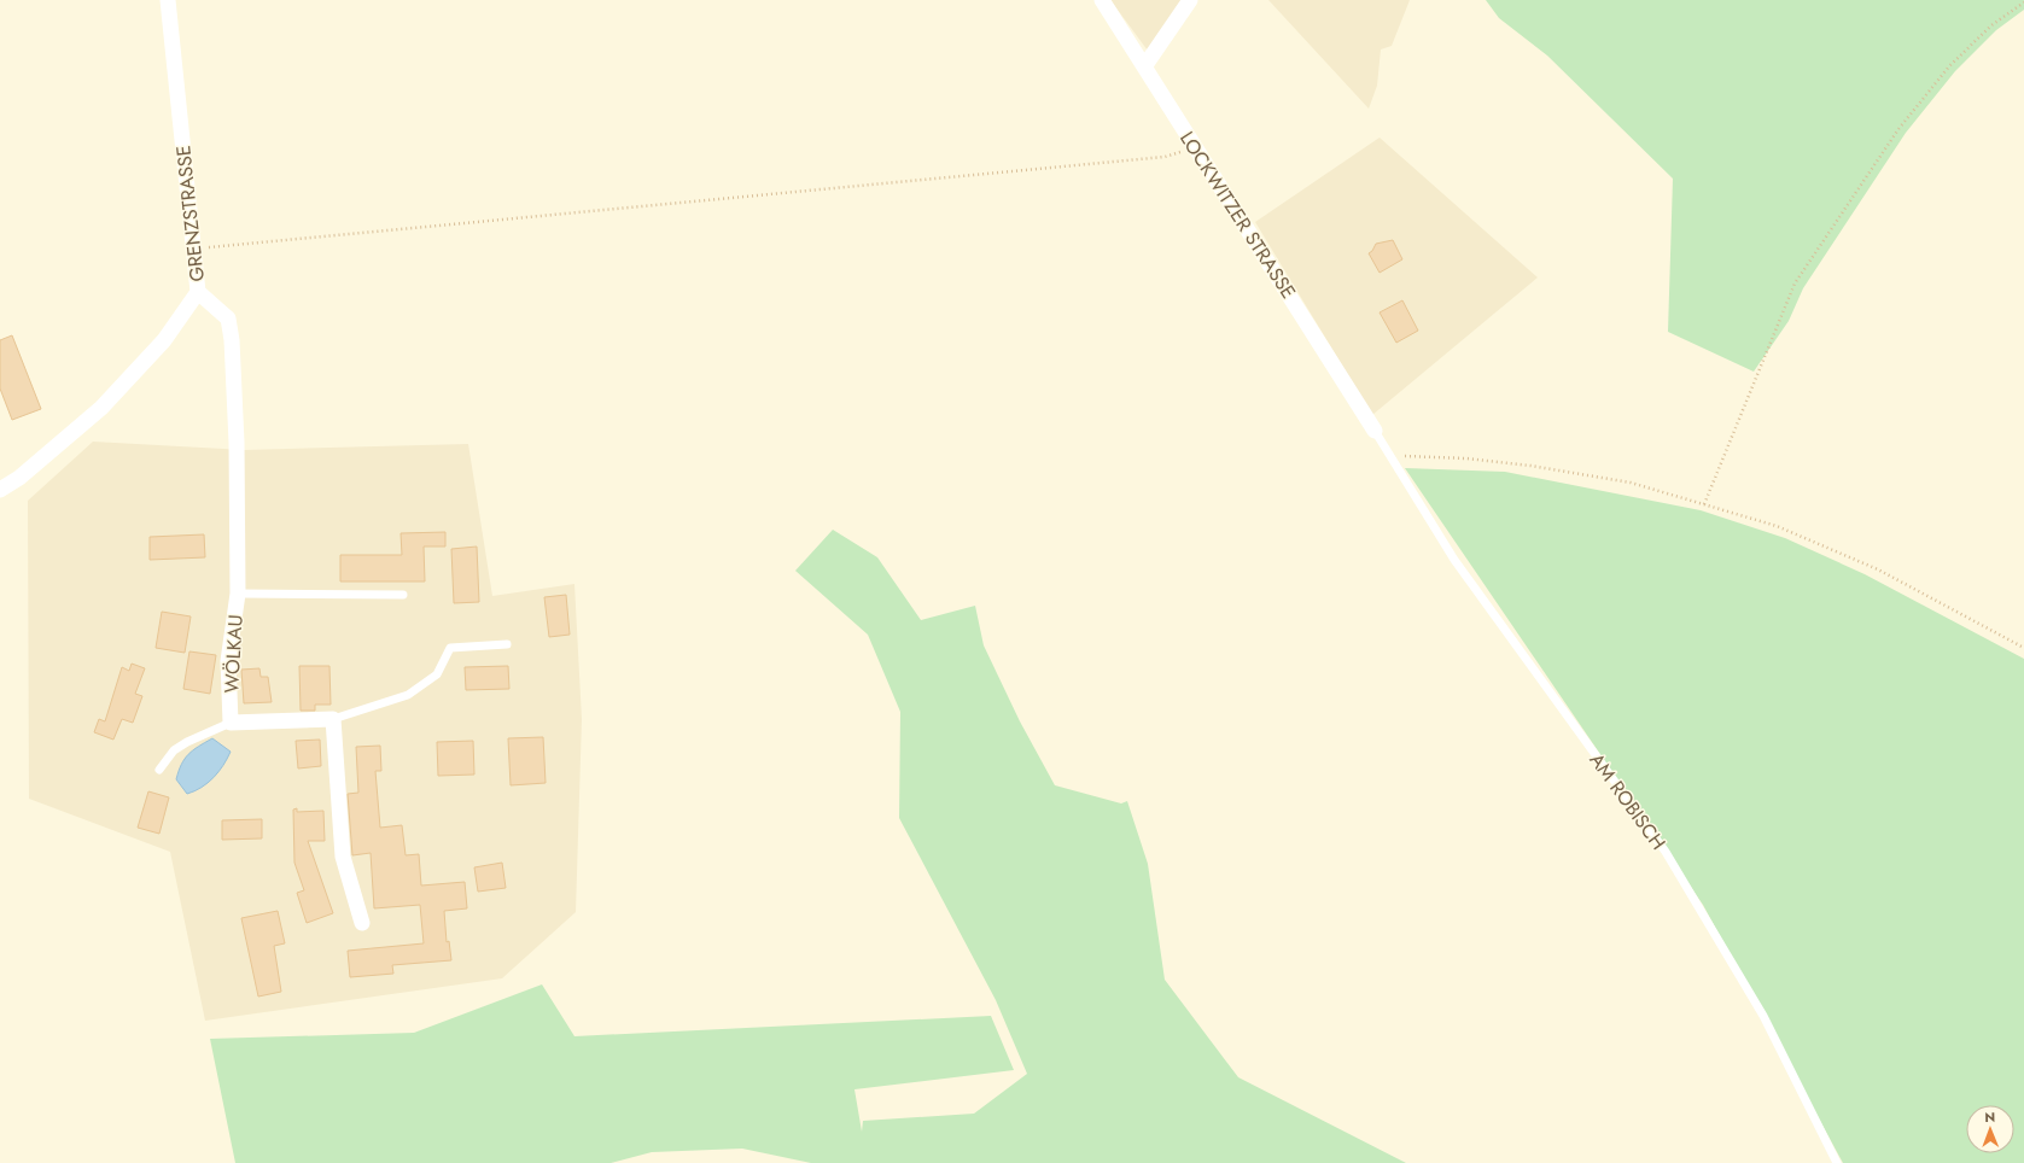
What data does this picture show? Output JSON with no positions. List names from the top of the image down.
{
  "streets": {
    "street": ["GRENZSTRASSE", "LOCKWITZER STRASSE", "WÖLKAU"],
    "lane": ["AM ROBISCH"]
  },
  "crossings": [
    ["GRENZSTRASSE", "WÖLKAU"],
    ["LOCKWITZER STRASSE", "AM ROBISCH"]
  ],
  "north": "top"
}
